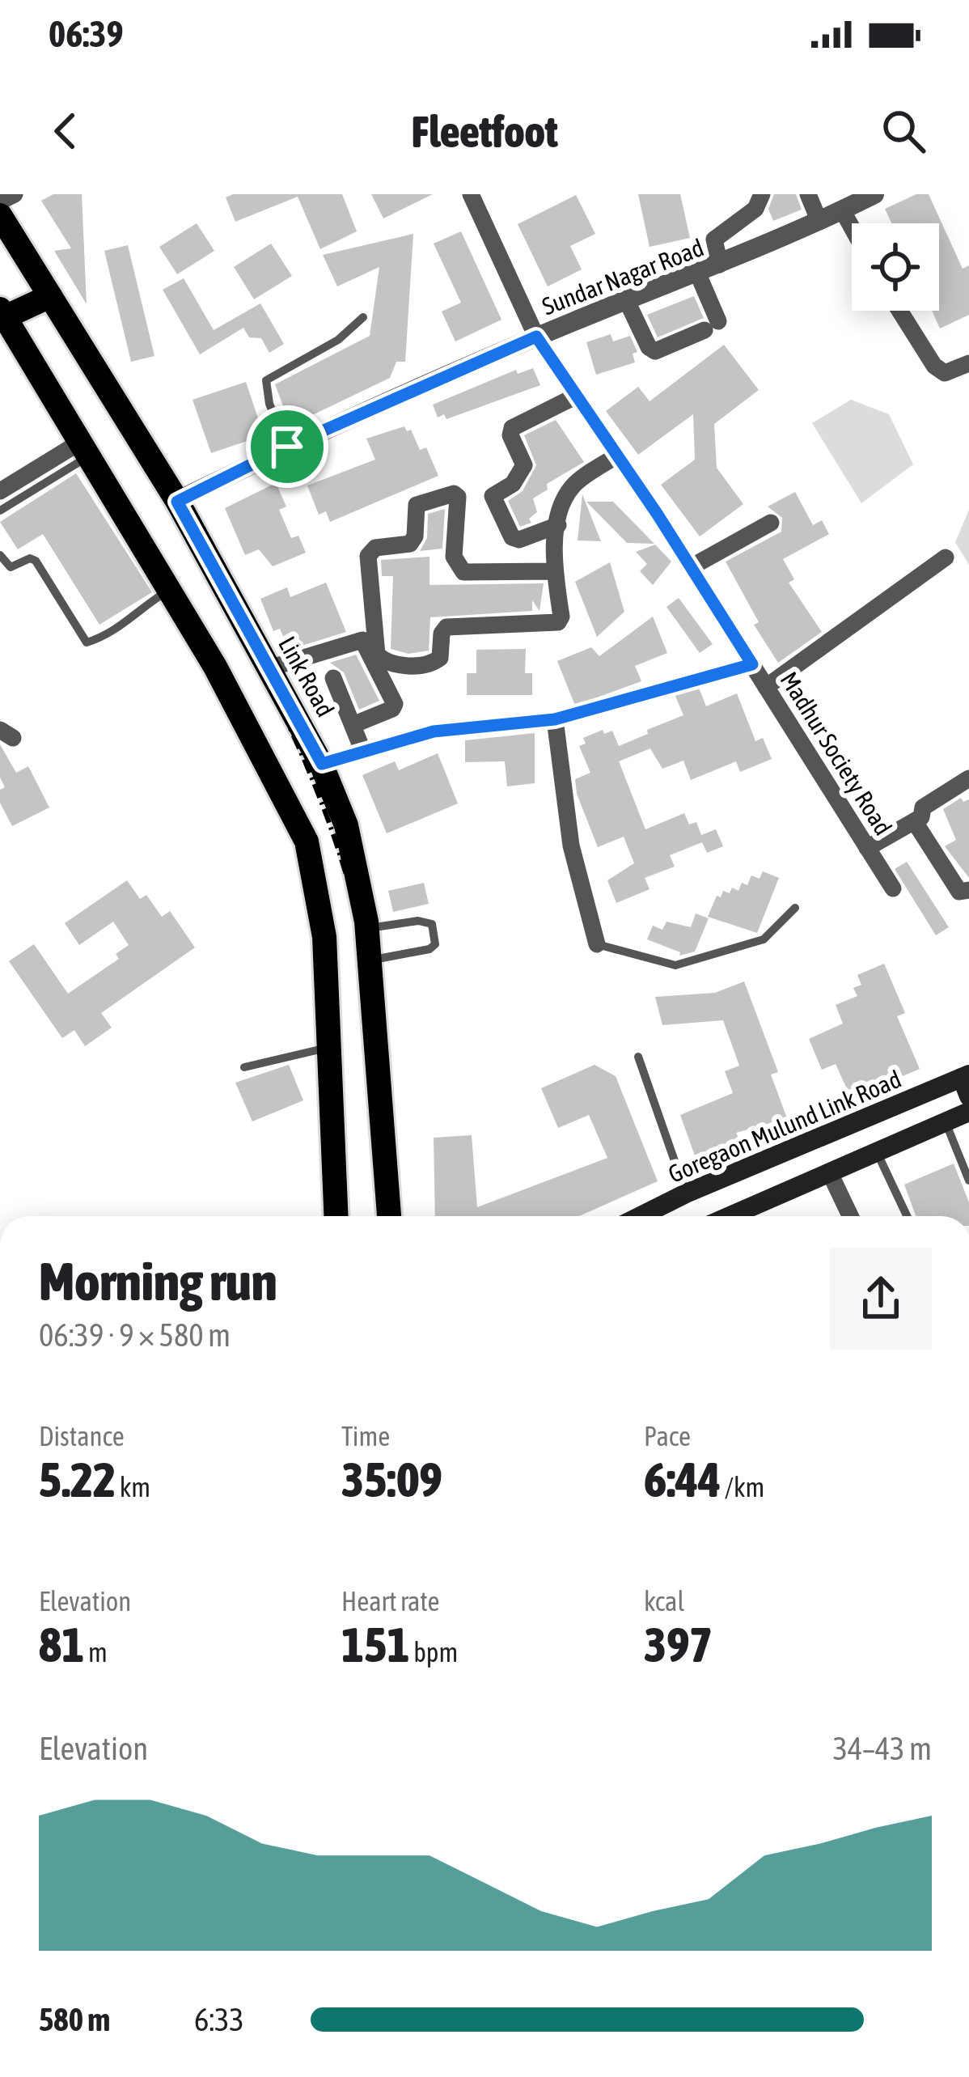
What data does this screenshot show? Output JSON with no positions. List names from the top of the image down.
{
  "streets": {
    "main road": ["Link Road", "Goregaon Mulund Link Road"],
    "street": ["Sundar Nagar Road", "Madhur Society Road"]
  },
  "crossings": [
    ["Sundar Nagar Road", "Link Road"],
    ["Sundar Nagar Road", "Madhur Society Road"]
  ],
  "page": {
    "status": "06:39",
    "header": "Fleetfoot",
    "heading": ["Morning run", "06:39 · 9 × 580 m"],
    "stats": [
      ["Distance", "5.22 km"],
      ["Time", "35:09"],
      ["Pace", "6:44 /km"],
      ["Elevation", "81 m"],
      ["Heart rate", "151 bpm"],
      ["kcal", "397"]
    ],
    "chart": ["Elevation", "34–43 m"],
    "list": [
      {
        "name": "580 m",
        "note": "6:33"
      }
    ]
  }
}
